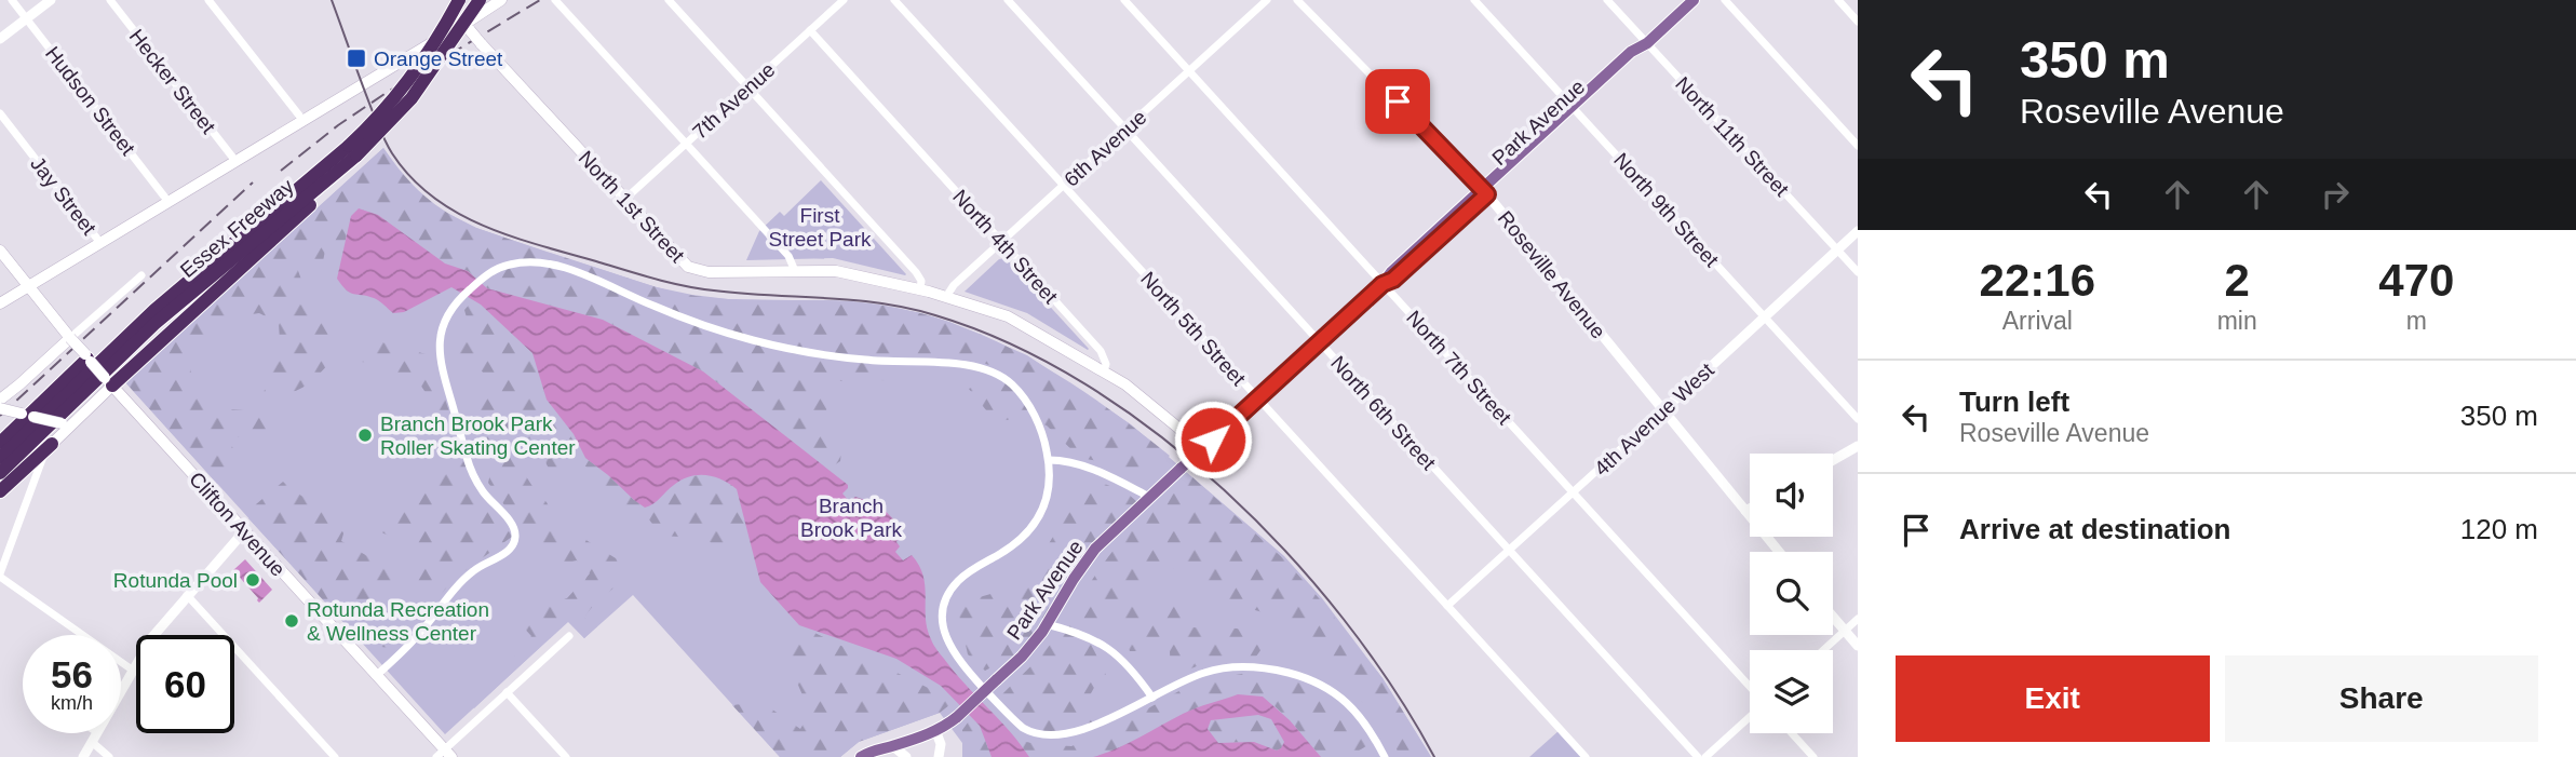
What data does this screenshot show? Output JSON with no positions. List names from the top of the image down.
{
  "streets": {
    "highway": ["Essex Freeway"],
    "main road": ["Park Avenue", "North 1st Street", "Clifton Avenue"],
    "street": [
      "Hecker Street",
      "Hudson Street",
      "7th Avenue",
      "North 11th Street",
      "6th Avenue",
      "Jay Street",
      "North 9th Street",
      "North 4th Street",
      "Roseville Avenue",
      "North 5th Street",
      "North 7th Street",
      "North 6th Street",
      "4th Avenue West"
    ]
  },
  "crossings": [
    ["7th Avenue", "North 1st Street"],
    ["7th Avenue", "North 4th Street"],
    ["Park Avenue", "North 11th Street"],
    ["Park Avenue", "North 9th Street"],
    ["Park Avenue", "Roseville Avenue"],
    ["Park Avenue", "North 5th Street"],
    ["Park Avenue", "North 7th Street"],
    ["Park Avenue", "North 6th Street"],
    ["North 11th Street", "4th Avenue West"],
    ["6th Avenue", "North 1st Street"],
    ["6th Avenue", "North 4th Street"],
    ["6th Avenue", "North 5th Street"],
    ["6th Avenue", "North 7th Street"],
    ["6th Avenue", "North 6th Street"],
    ["North 1st Street", "North 4th Street"],
    ["North 9th Street", "4th Avenue West"],
    ["Roseville Avenue", "4th Avenue West"],
    ["North 5th Street", "4th Avenue West"],
    ["North 7th Street", "4th Avenue West"],
    ["North 6th Street", "4th Avenue West"]
  ],
  "parks": ["First Street Park", "Branch Brook Park"],
  "places": {
    "transit": ["Orange Street"],
    "other": ["Branch Brook Park Roller Skating Center", "Rotunda Pool", "Rotunda Recreation & Wellness Center"]
  },
  "page": {
    "turn": ["350 m", "Roseville Avenue"],
    "eta": [
      "22:16",
      "Arrival",
      "2",
      "min",
      "470",
      "m"
    ],
    "list": [
      {
        "name": "Turn left",
        "note": "Roseville Avenue",
        "value": "350 m"
      },
      {
        "name": "Arrive at destination",
        "value": "120 m"
      }
    ],
    "speed": "56 km/h",
    "limit": "60",
    "buttons": ["Exit", "Share"]
  }
}
